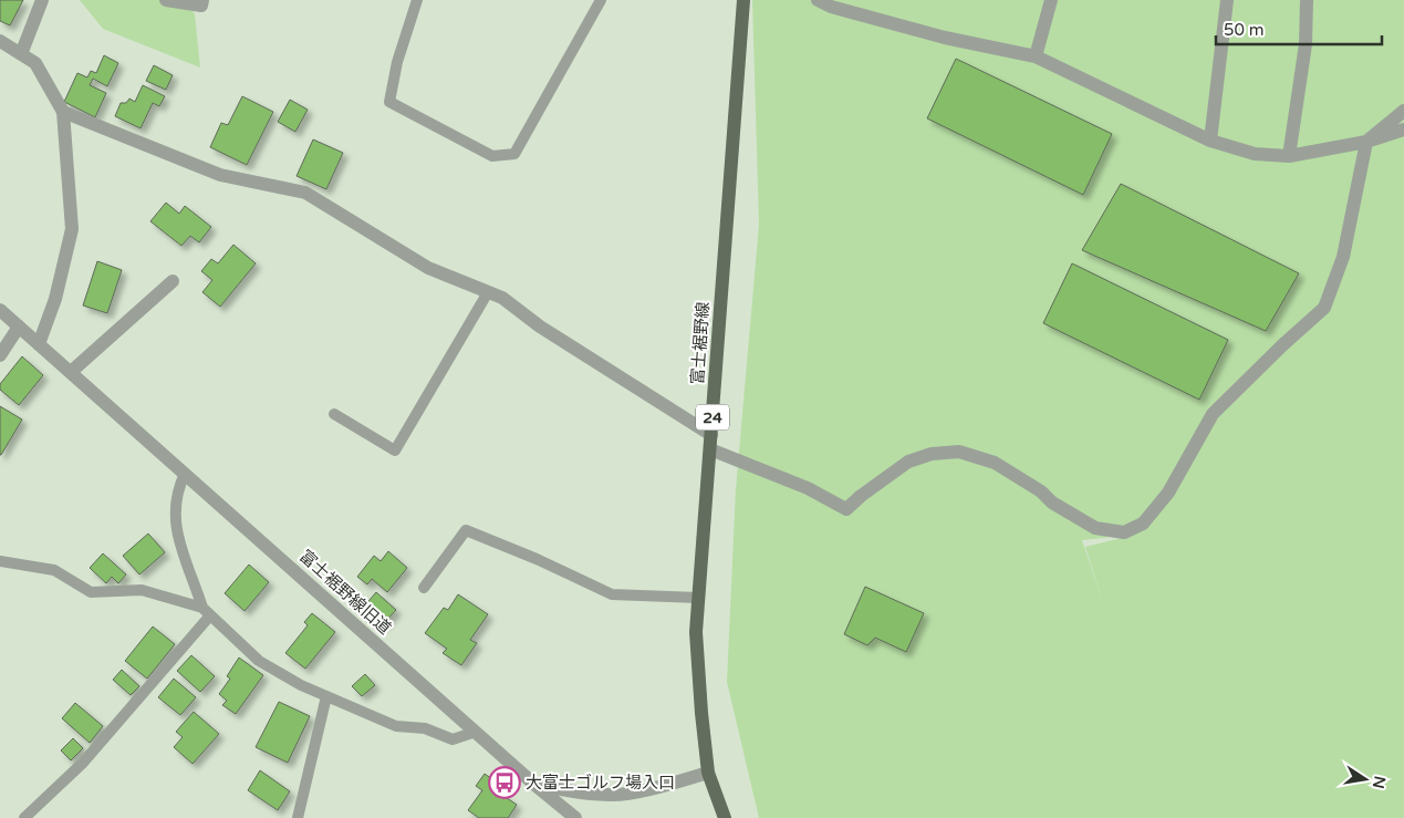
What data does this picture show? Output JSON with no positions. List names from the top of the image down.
{
  "streets": {
    "main road": ["富士裾野線", "24"],
    "street": ["富士裾野線旧道"]
  },
  "crossings": [
    ["富士裾野線", "富士裾野線旧道"]
  ],
  "places": {
    "bus stop": ["大富士ゴルフ場入口"]
  },
  "scale_bar": "50 m",
  "north": "right"
}
